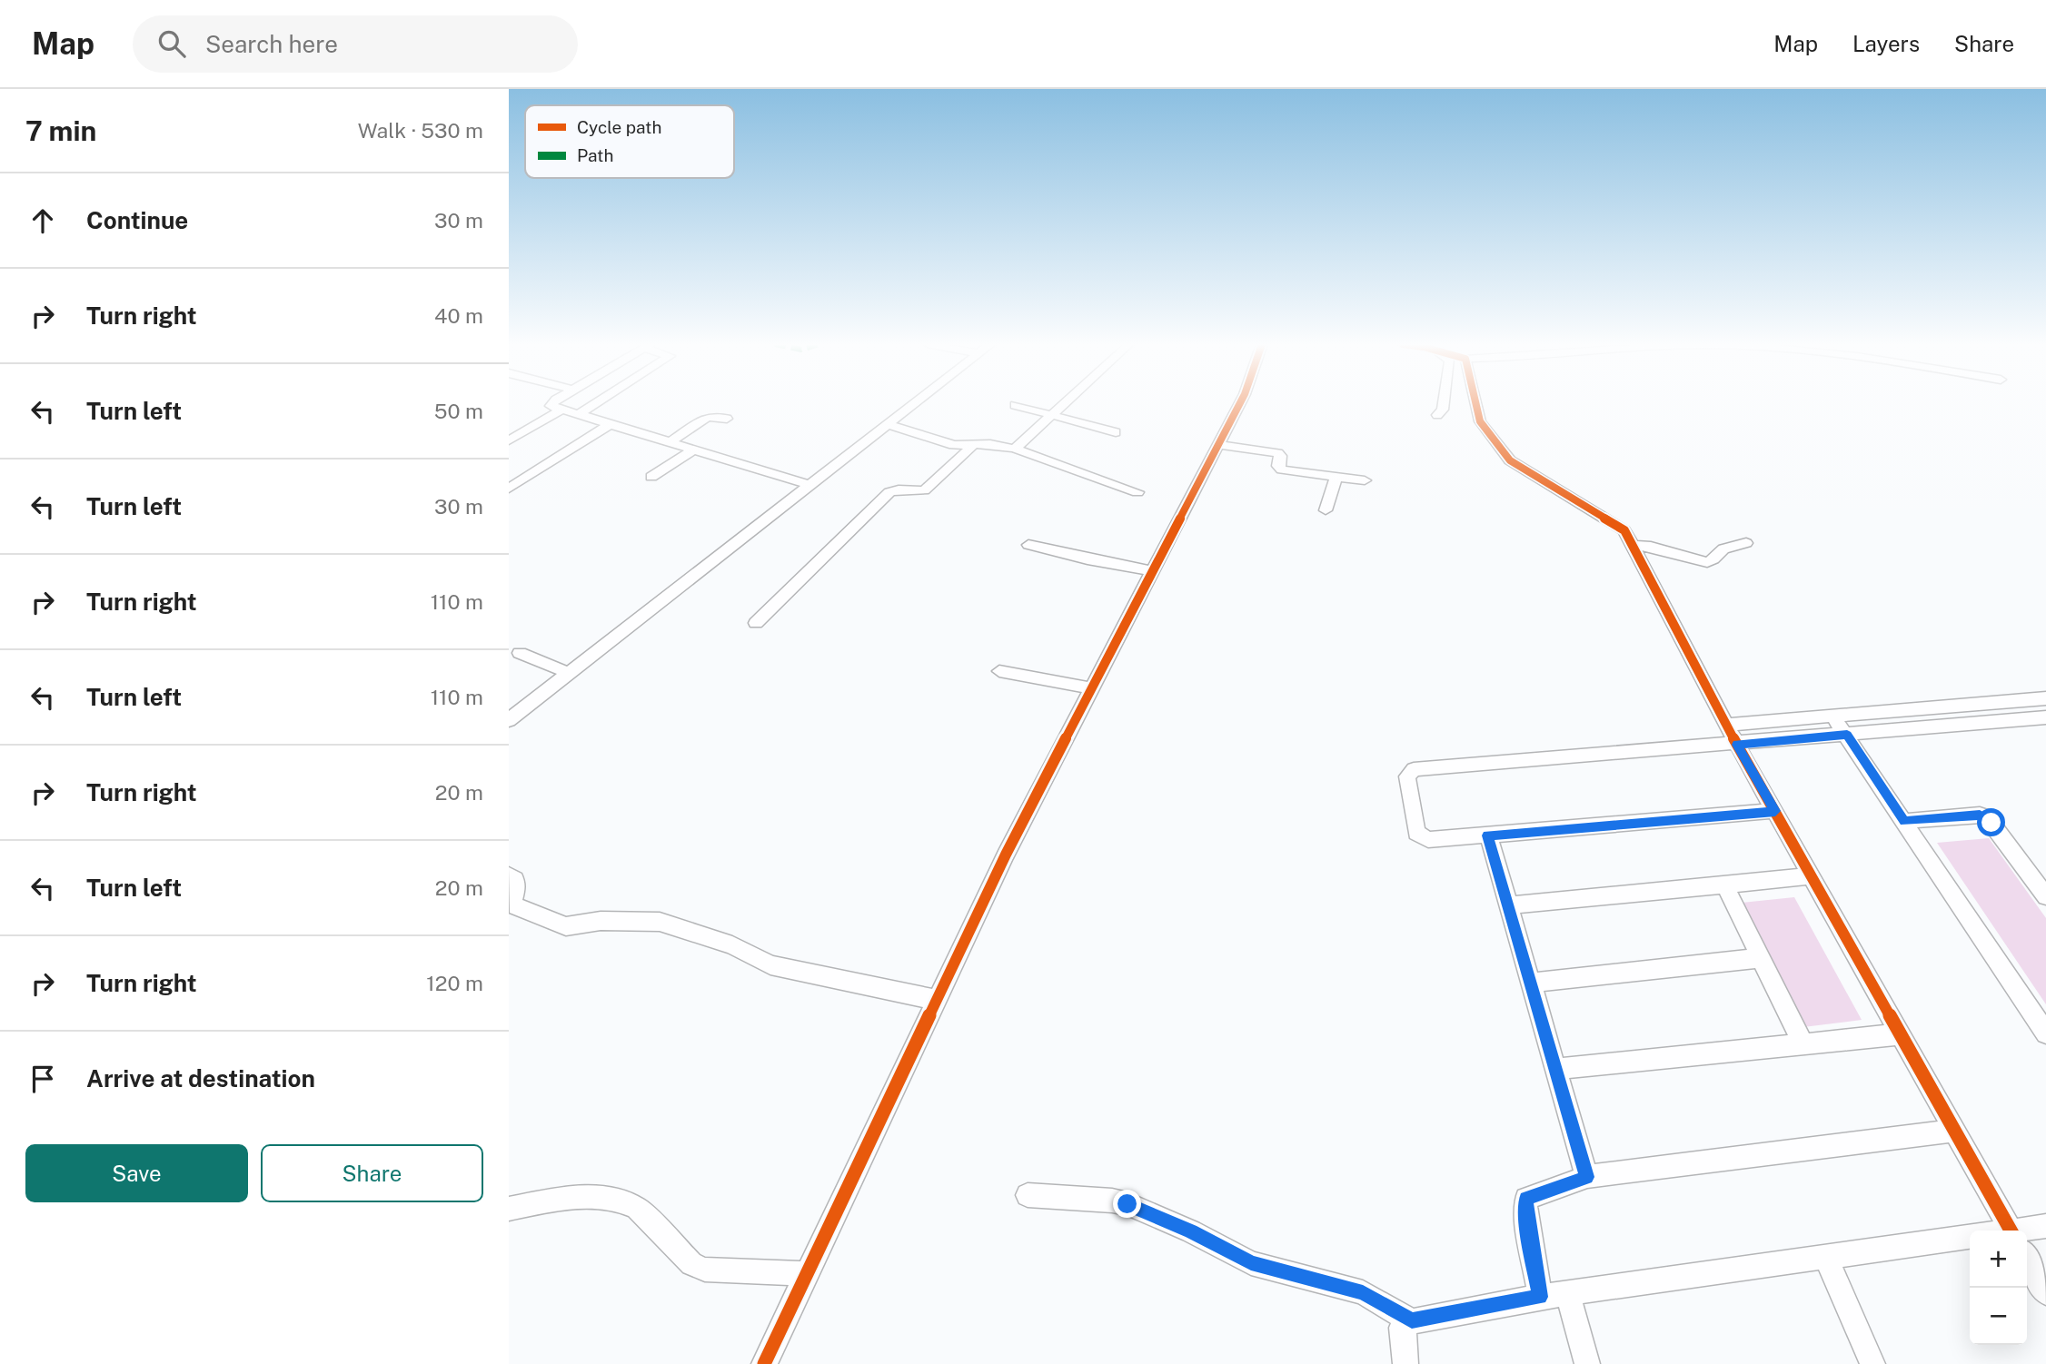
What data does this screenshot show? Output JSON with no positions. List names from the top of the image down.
{
  "legend": ["Cycle path", "Path"],
  "page": {
    "header": "Map",
    "search": "Search here",
    "nav": ["Map", "Layers", "Share"],
    "heading": ["7 min", "Walk · 530 m"],
    "list": [
      ["Continue", "30 m"],
      ["Turn right", "40 m"],
      ["Turn left", "50 m"],
      ["Turn left", "30 m"],
      ["Turn right", "110 m"],
      ["Turn left", "110 m"],
      ["Turn right", "20 m"],
      ["Turn left", "20 m"],
      ["Turn right", "120 m"],
      "Arrive at destination"
    ],
    "buttons": ["Save", "Share"],
    "map_buttons": ["+", "−"]
  }
}
